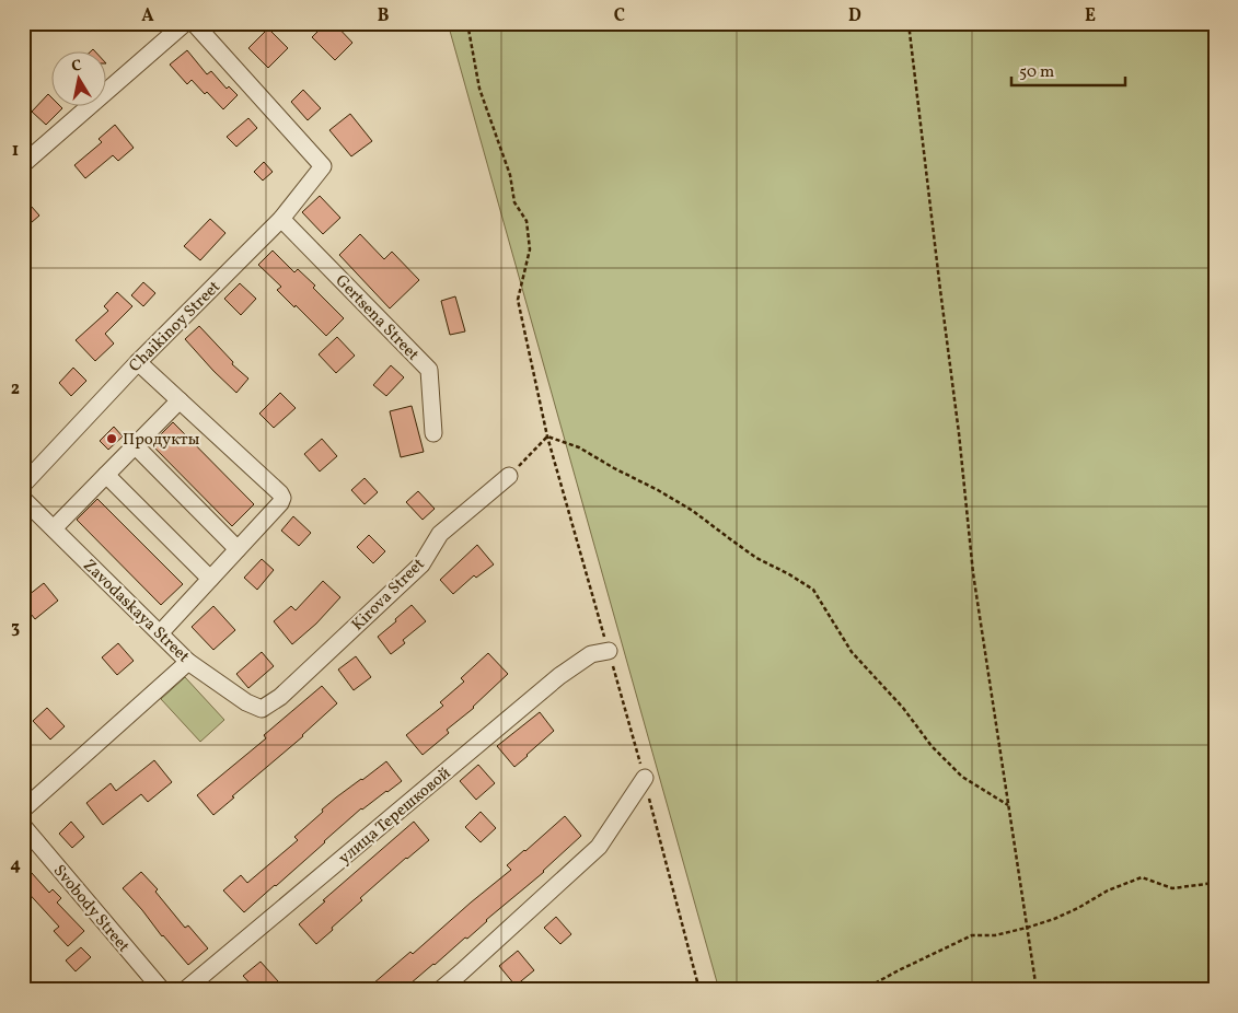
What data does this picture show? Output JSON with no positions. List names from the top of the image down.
{
  "streets": {
    "street": [
      "Gertsena Street",
      "Chaikinoy Street",
      "Kirova Street",
      "Zavodaskaya Street",
      "улица Терешковой",
      "Svobody Street"
    ]
  },
  "crossings": [
    ["Gertsena Street", "Chaikinoy Street"],
    ["Kirova Street", "Zavodaskaya Street"]
  ],
  "places": ["Продукты"],
  "scale_bar": "50 m",
  "north": "top",
  "grid": {
    "columns": [
      "A",
      "B",
      "C",
      "D",
      "E"
    ],
    "rows": [
      "1",
      "2",
      "3",
      "4"
    ]
  }
}
